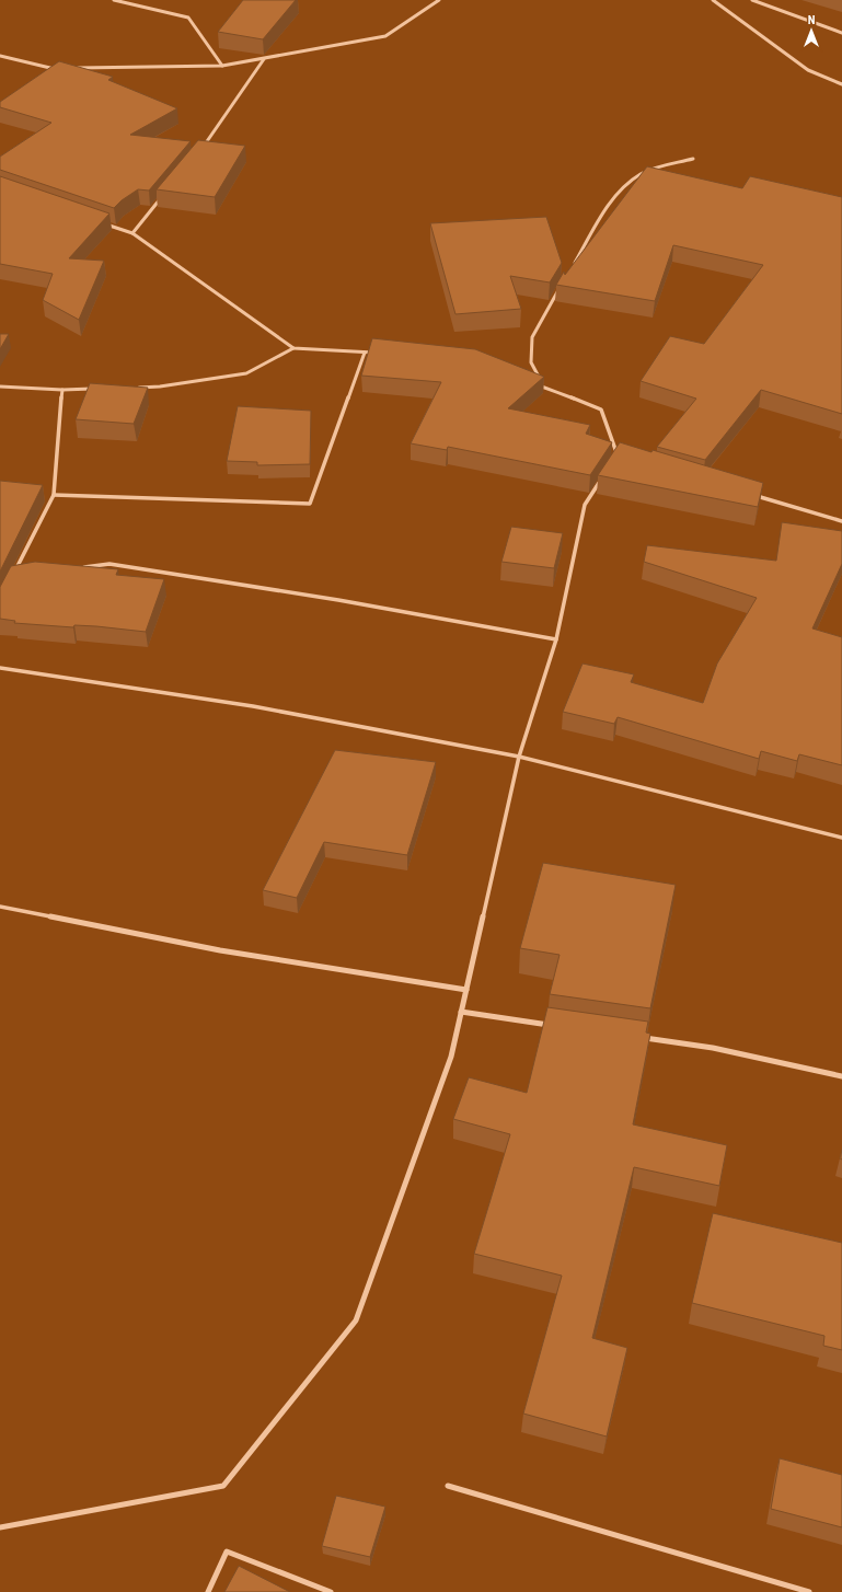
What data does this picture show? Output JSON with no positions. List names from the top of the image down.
{
  "north": "top"
}
